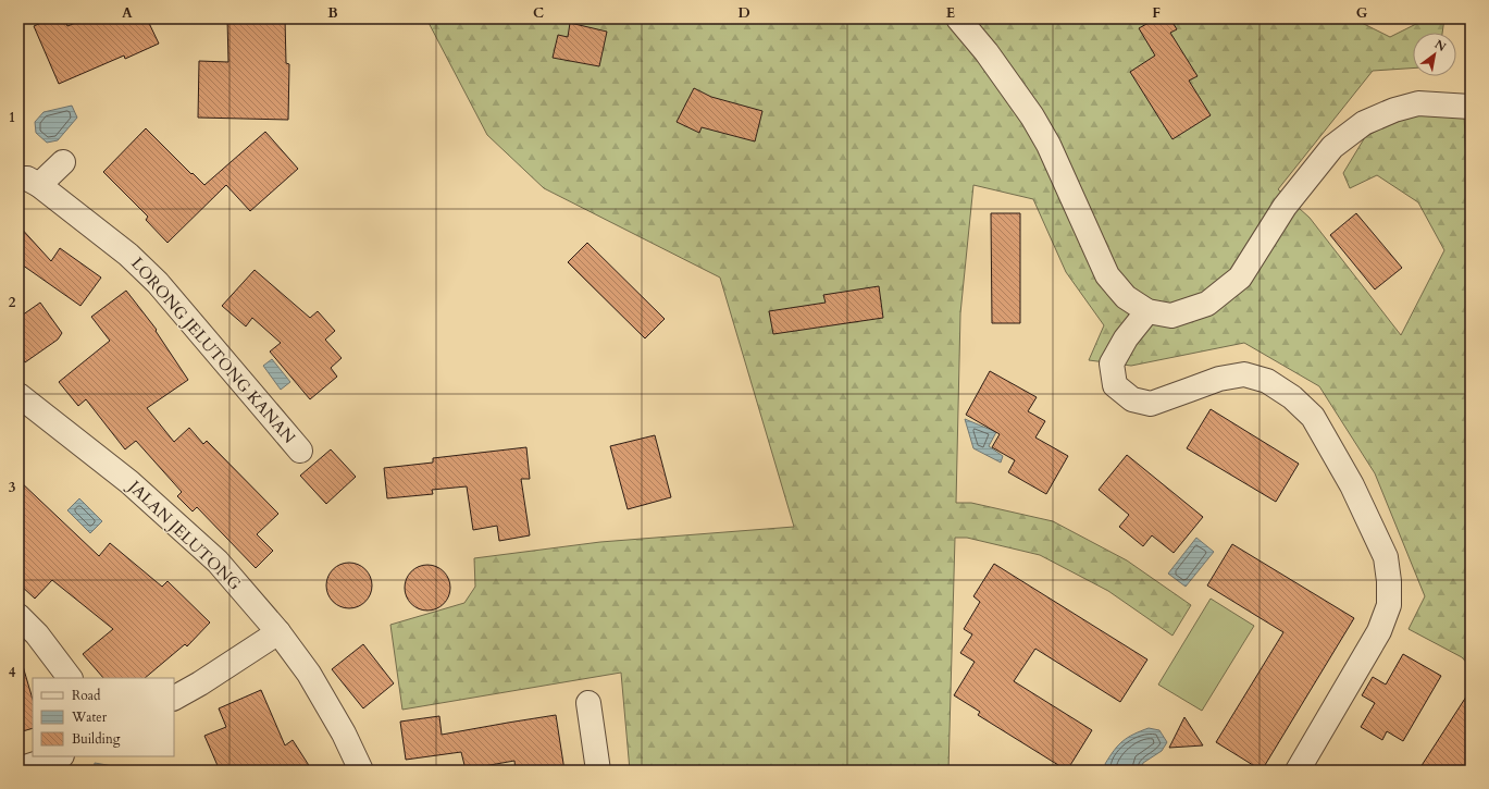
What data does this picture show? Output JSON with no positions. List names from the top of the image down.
{
  "streets": {
    "street": ["LORONG JELUTONG KANAN", "JALAN JELUTONG"]
  },
  "legend": ["Road", "Water", "Building"],
  "north": "top right",
  "grid": {
    "columns": [
      "A",
      "B",
      "C",
      "D",
      "E",
      "F",
      "G"
    ],
    "rows": [
      "1",
      "2",
      "3",
      "4"
    ]
  }
}
